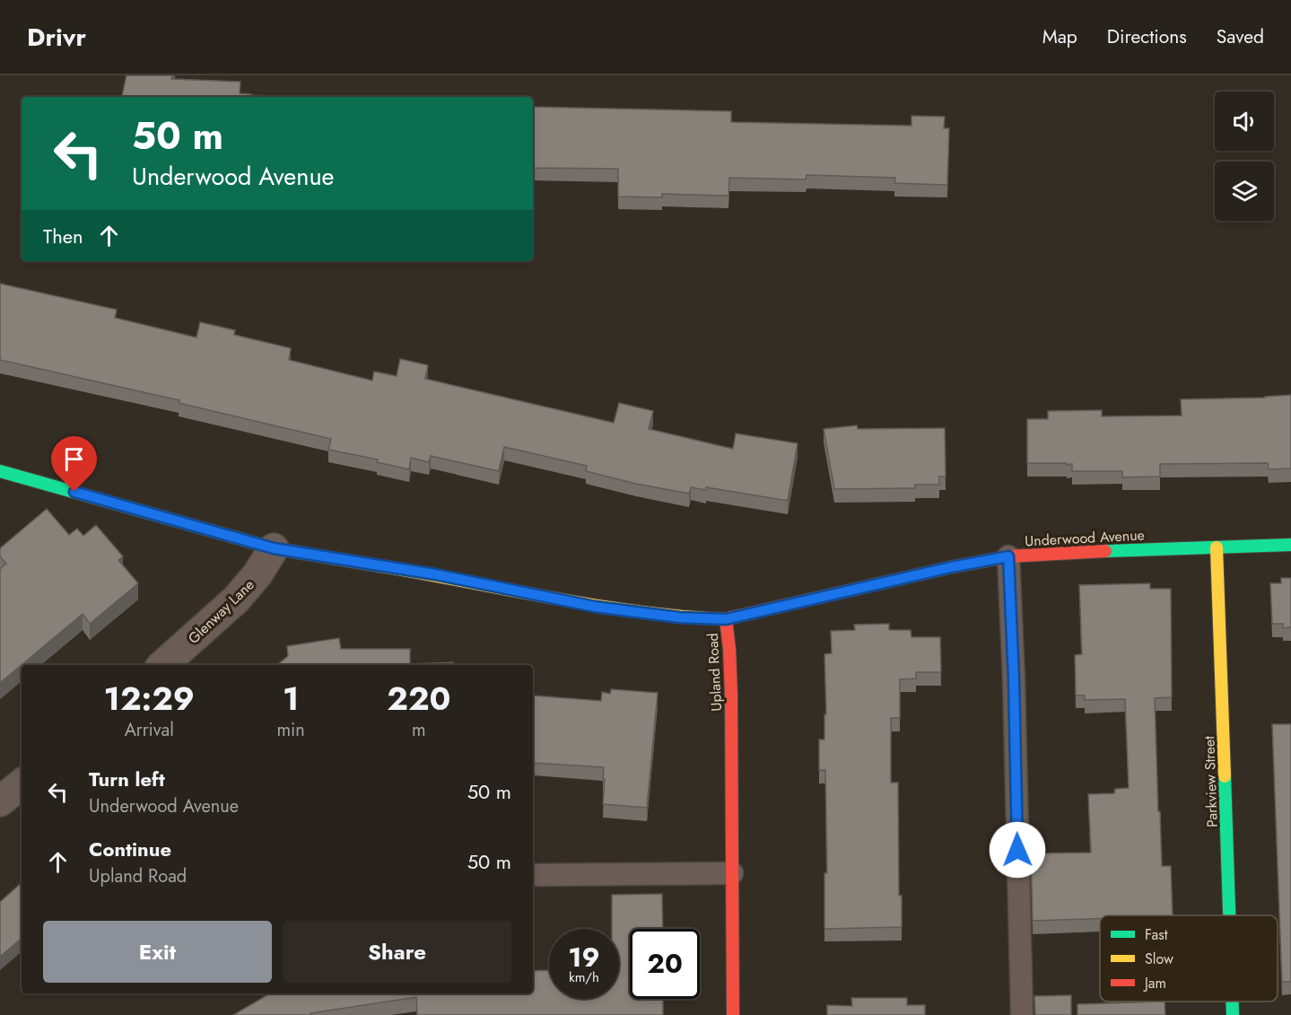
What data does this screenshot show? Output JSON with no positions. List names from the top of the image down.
{
  "streets": {
    "street": [
      "Underwood Avenue",
      "Glenway Lane",
      "Upland Road",
      "Parkview Street"
    ]
  },
  "crossings": [
    ["Underwood Avenue", "Upland Road"],
    ["Underwood Avenue", "Parkview Street"],
    ["Glenway Lane", "Upland Road"]
  ],
  "legend": ["Fast", "Slow", "Jam"],
  "page": {
    "header": "Drivr",
    "nav": ["Map", "Directions", "Saved"],
    "turn": ["50 m", "Underwood Avenue"],
    "then": "Then",
    "eta": [
      "12:29",
      "Arrival",
      "1",
      "min",
      "220",
      "m"
    ],
    "list": [
      {
        "name": "Turn left",
        "note": "Underwood Avenue",
        "value": "50 m"
      },
      {
        "name": "Continue",
        "note": "Upland Road",
        "value": "50 m"
      }
    ],
    "buttons": ["Exit", "Share"],
    "speed": "19 km/h",
    "limit": "20"
  }
}
